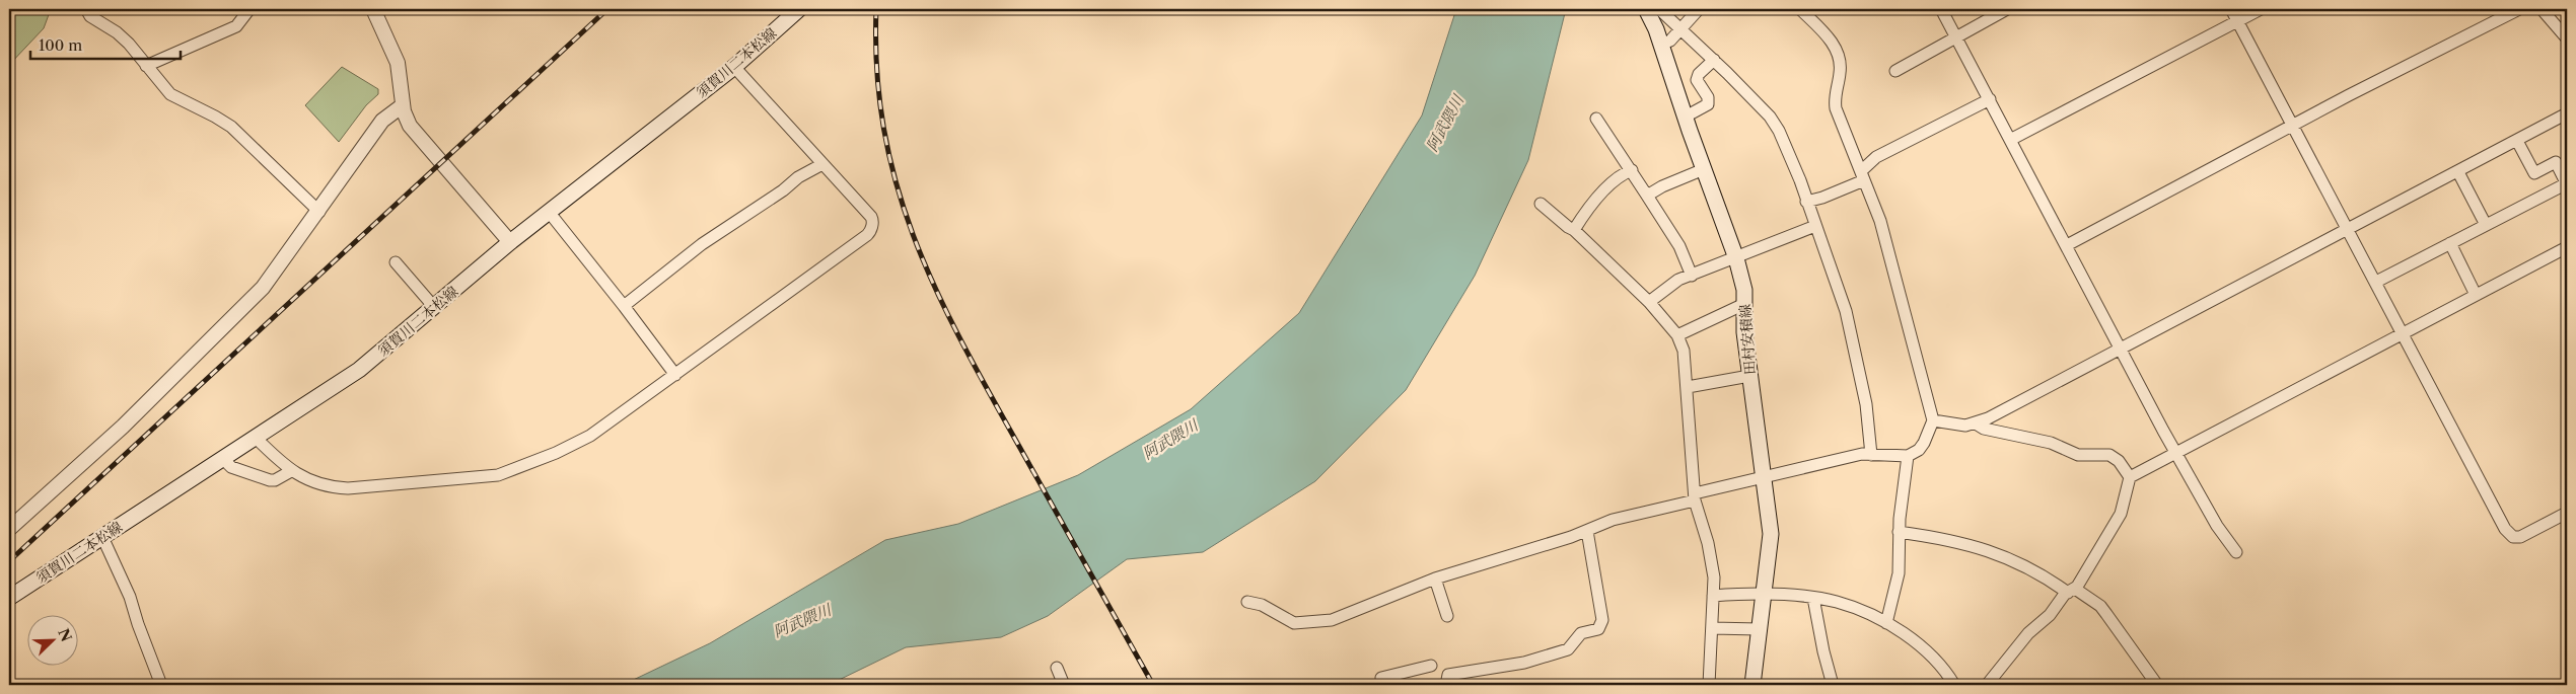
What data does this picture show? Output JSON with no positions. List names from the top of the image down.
{
  "streets": {
    "main road": ["須賀川二本松線", "田村安積線"]
  },
  "water": ["阿武隈川"],
  "scale_bar": "100 m",
  "north": "top right"
}
